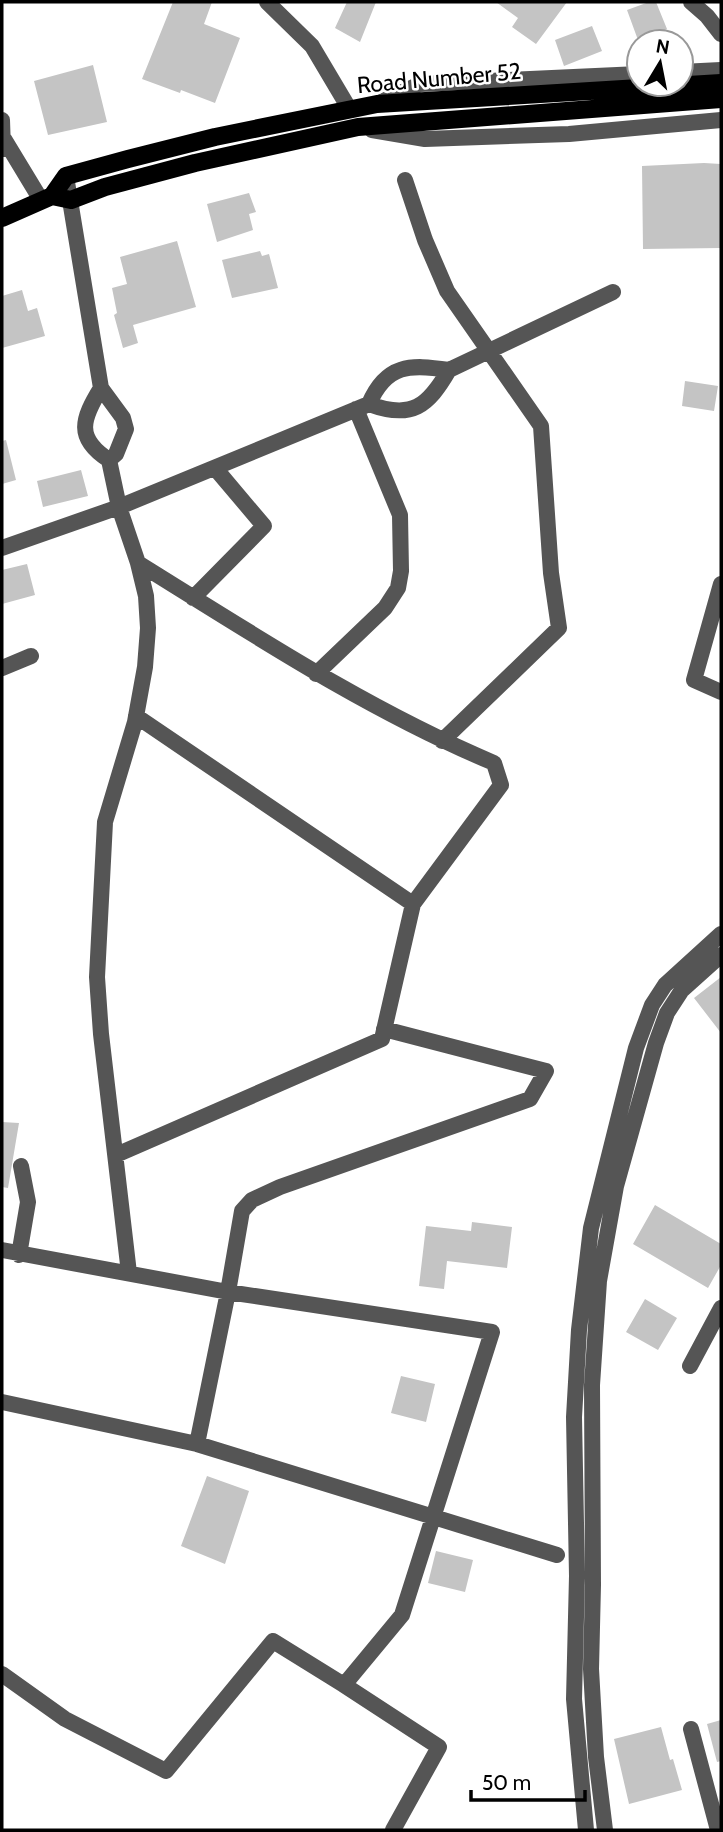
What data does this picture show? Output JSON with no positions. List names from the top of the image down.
{
  "streets": {
    "main road": ["Road Number 52"]
  },
  "scale_bar": "50 m",
  "north": "top"
}
